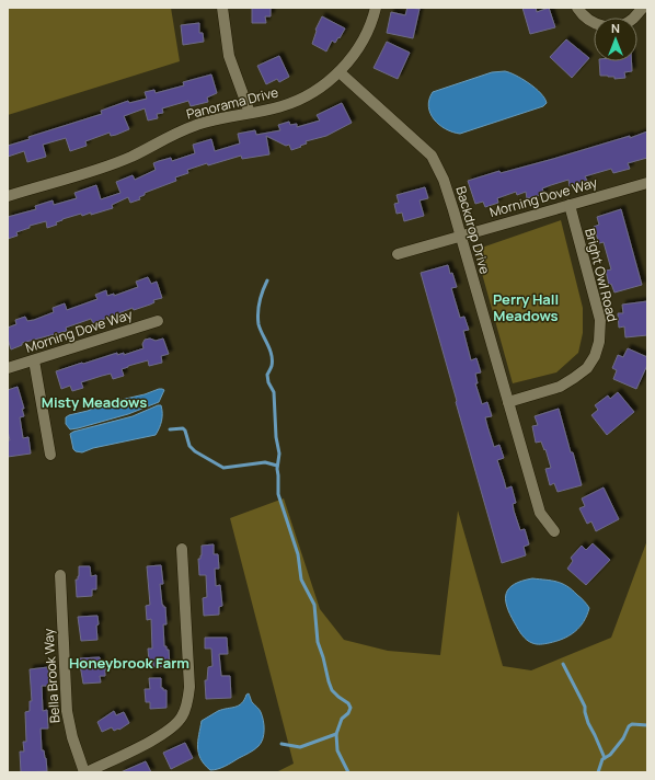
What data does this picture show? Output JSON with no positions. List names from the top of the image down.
{
  "streets": {
    "street": [
      "Panorama Drive",
      "Morning Dove Way",
      "Backdrop Drive",
      "Bright Owl Road",
      "Bella Brook Way"
    ]
  },
  "crossings": [
    ["Panorama Drive", "Backdrop Drive"],
    ["Morning Dove Way", "Backdrop Drive"],
    ["Morning Dove Way", "Bright Owl Road"],
    ["Backdrop Drive", "Bright Owl Road"]
  ],
  "districts": ["Perry Hall Meadows", "Misty Meadows", "Honeybrook Farm"],
  "north": "top"
}
